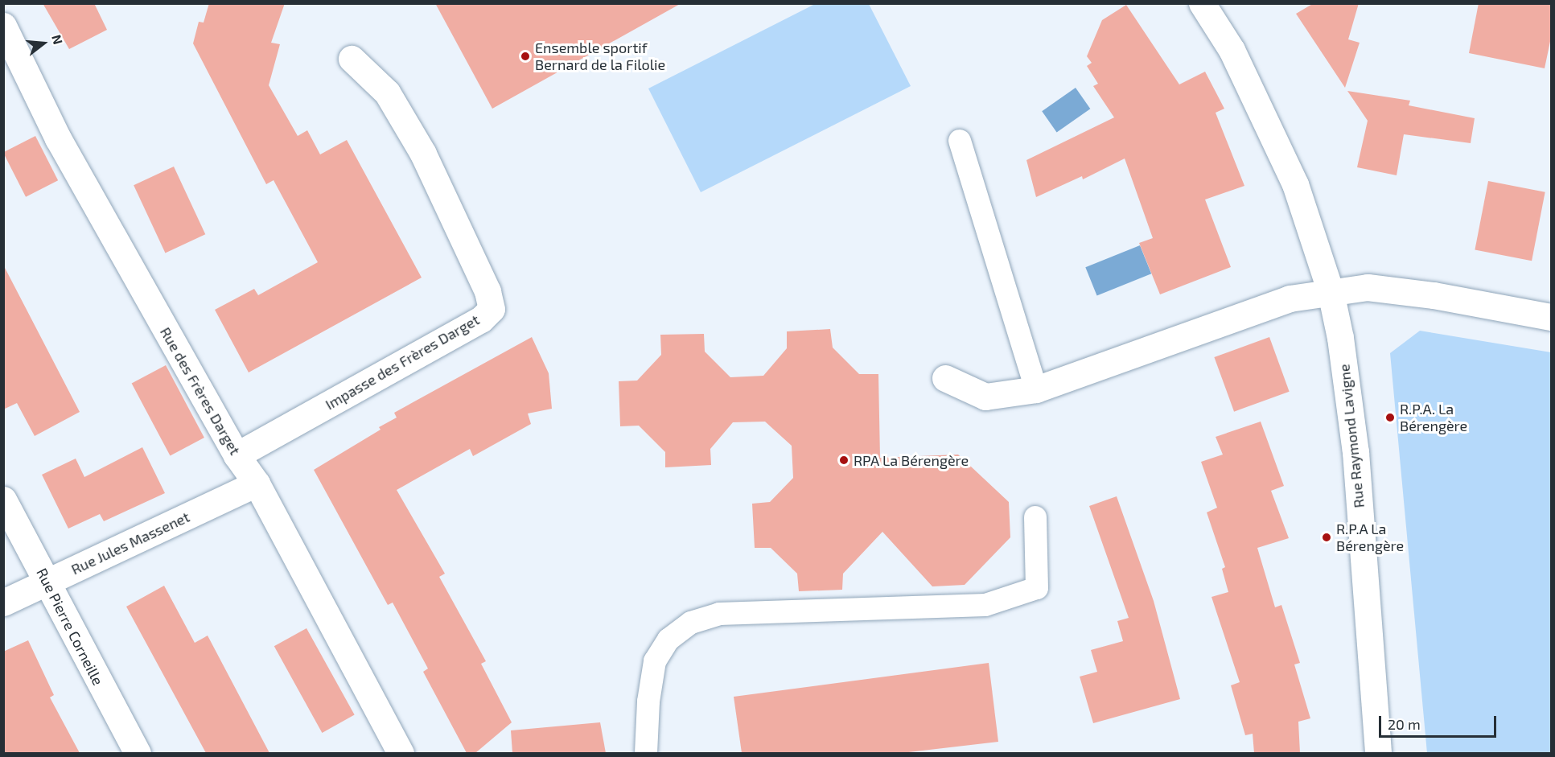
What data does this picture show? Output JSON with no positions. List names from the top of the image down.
{
  "streets": {
    "street": [
      "Impasse des Frères Darget",
      "Rue des Frères Darget",
      "Rue Raymond Lavigne",
      "Rue Jules Massenet",
      "Rue Pierre Corneille"
    ]
  },
  "crossings": [
    ["Impasse des Frères Darget", "Rue des Frères Darget"],
    ["Rue des Frères Darget", "Rue Jules Massenet"],
    ["Rue Jules Massenet", "Rue Pierre Corneille"]
  ],
  "places": [
    "Ensemble sportif Bernard de la Filolie",
    "R.P.A. La Bérengère",
    "RPA La Bérengère",
    "R.P.A La Bérengère"
  ],
  "scale_bar": "20 m",
  "north": "right"
}
